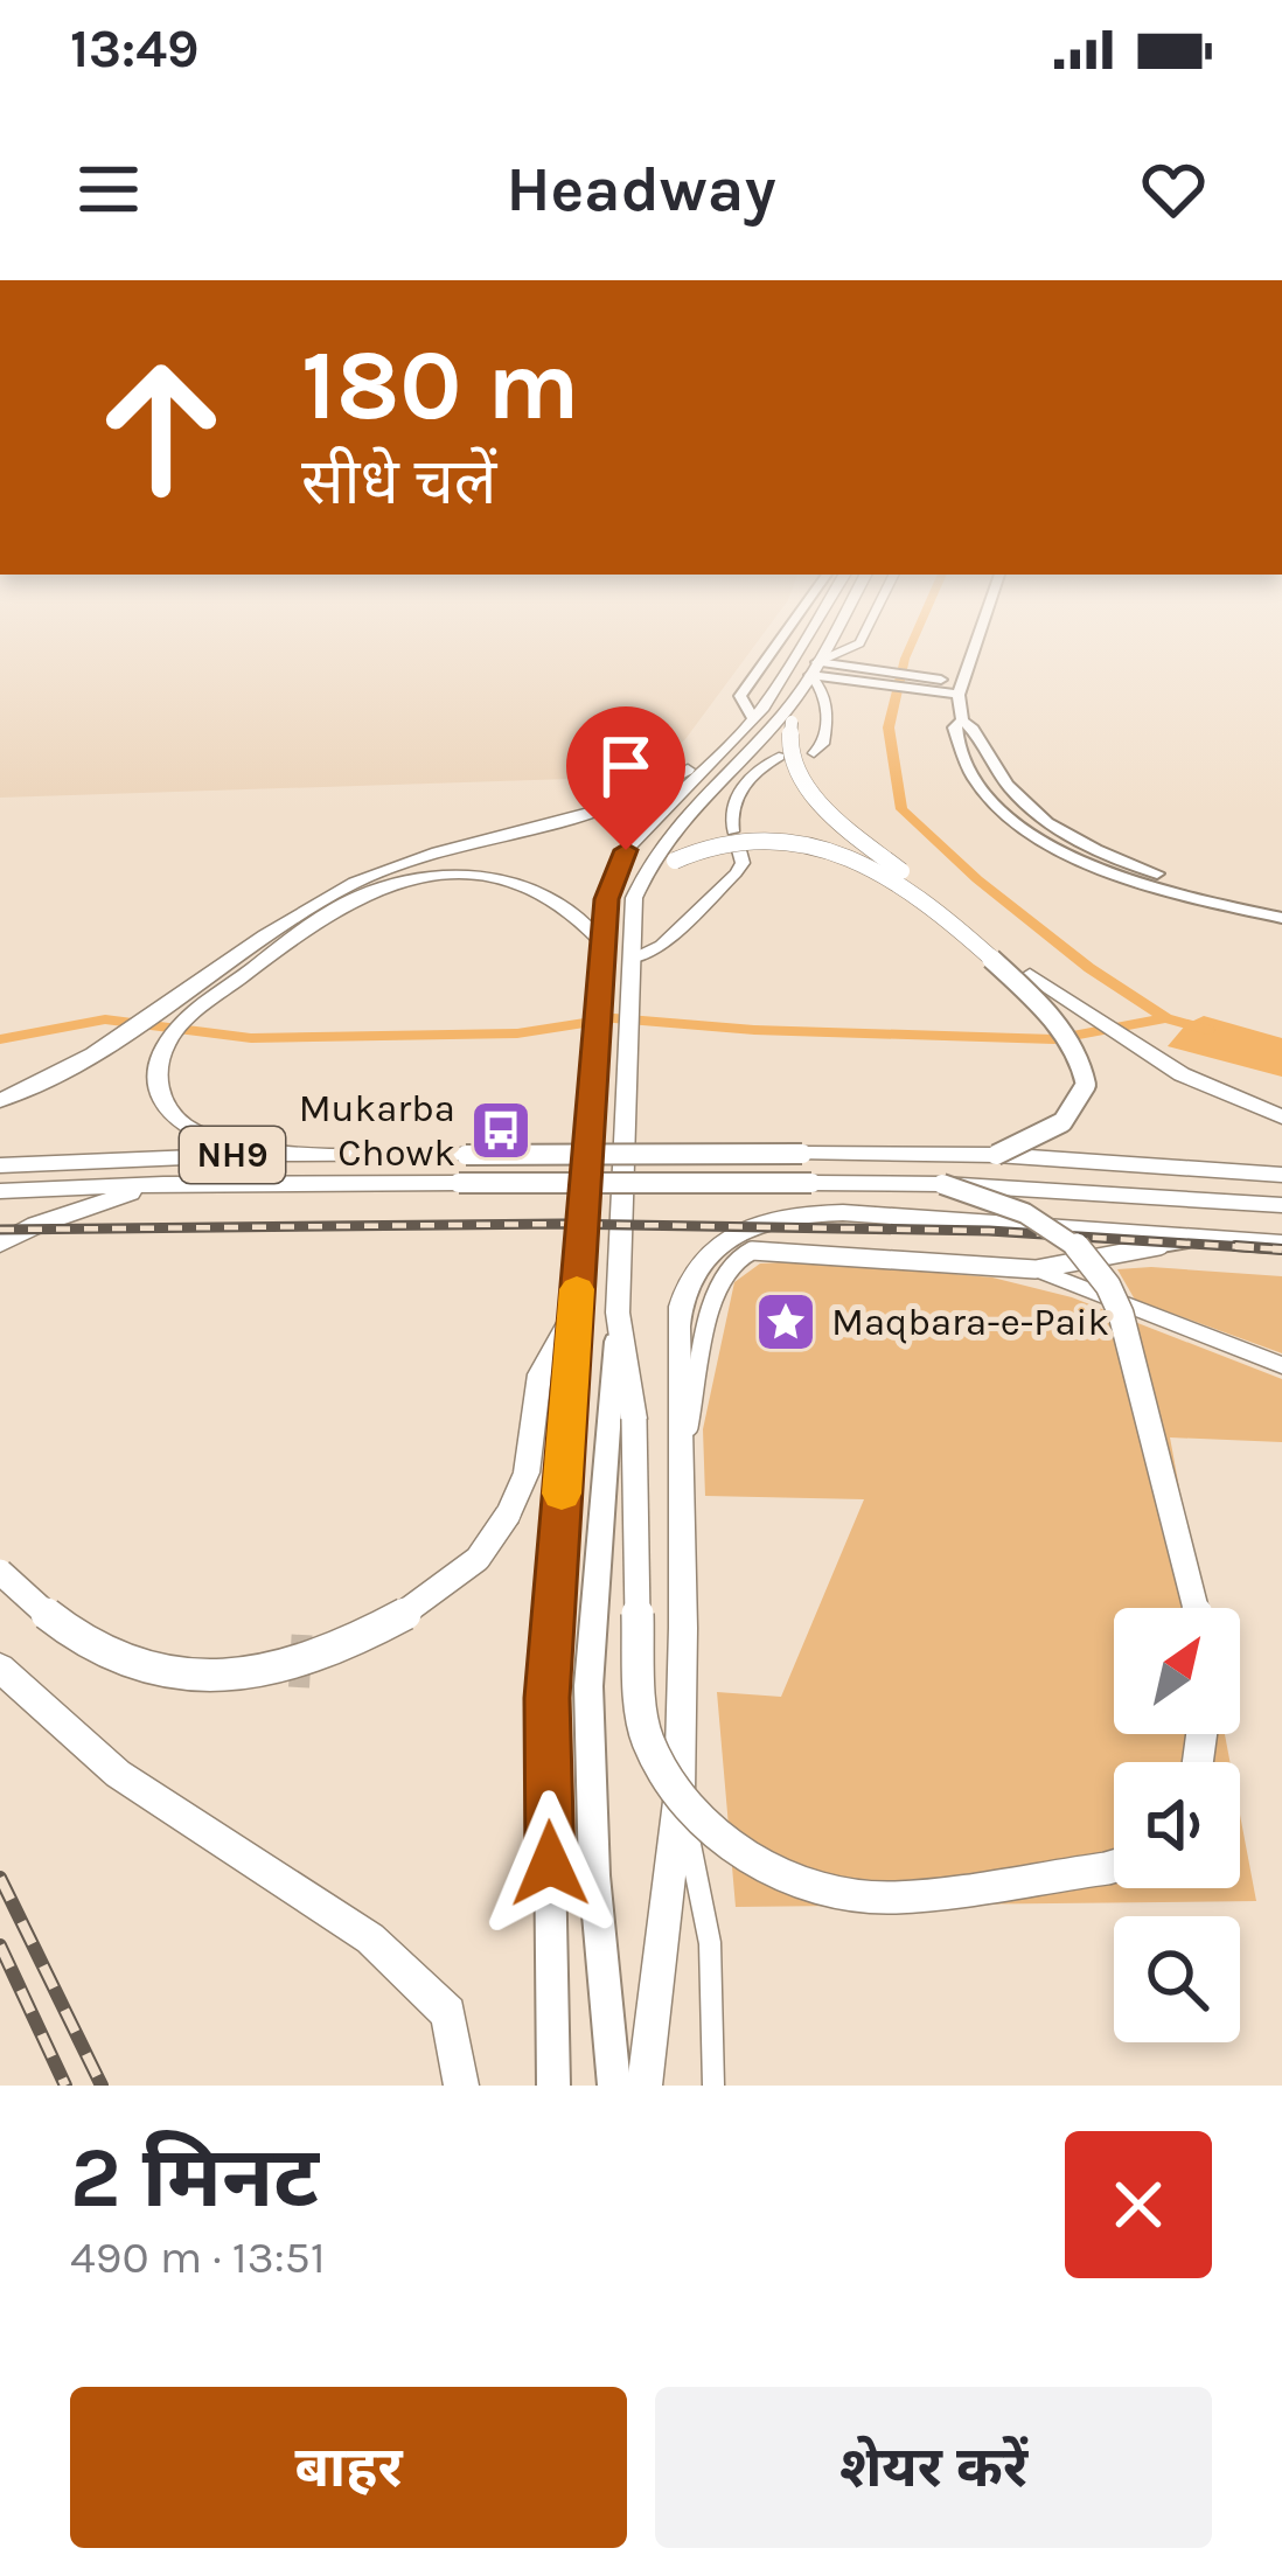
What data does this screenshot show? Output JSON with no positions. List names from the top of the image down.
{
  "streets": {
    "highway": ["NH9"]
  },
  "places": {
    "bus stop": ["Mukarba Chowk"],
    "place": ["Maqbara-e-Paik"]
  },
  "north": "top right",
  "page": {
    "status": "13:49",
    "header": "Headway",
    "turn": ["180 m", "सीधे चलें"],
    "heading": ["2 मिनट", "490 m · 13:51"],
    "buttons": ["बाहर", "शेयर करें"]
  }
}
